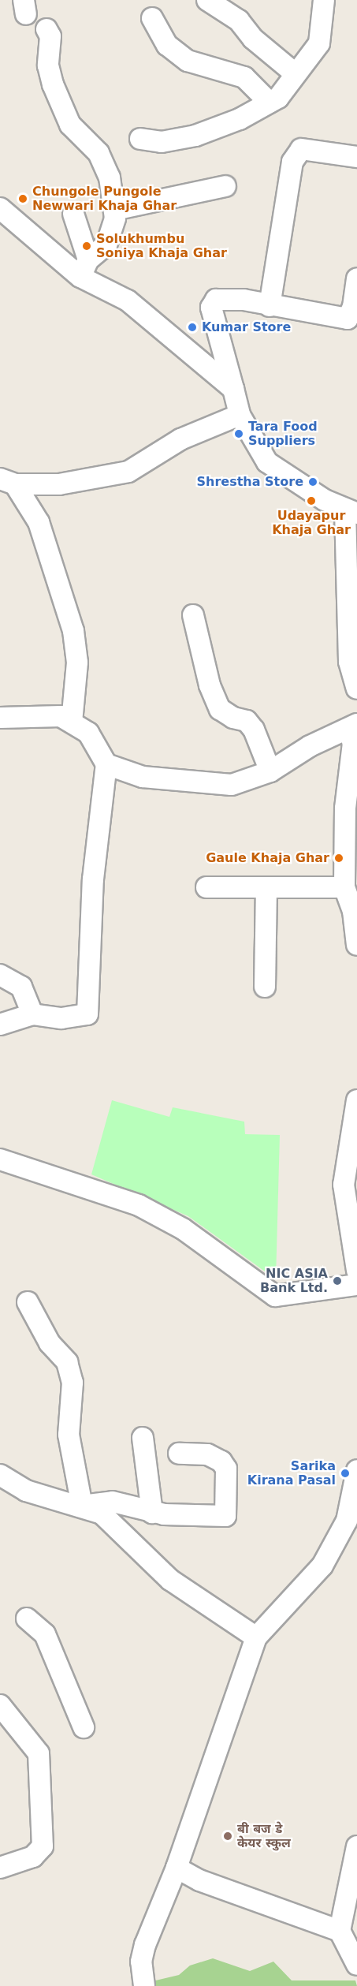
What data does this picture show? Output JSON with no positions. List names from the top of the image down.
{
  "places": [
    "Chungole Pungole Newwari Khaja Ghar",
    "Solukhumbu Soniya Khaja Ghar",
    "Kumar Store",
    "Tara Food Suppliers",
    "Shrestha Store",
    "Udayapur Khaja Ghar",
    "Gaule Khaja Ghar",
    "NIC ASIA Bank Ltd.",
    "Sarika Kirana Pasal",
    "बी बज डे केयर स्कुल"
  ]
}
